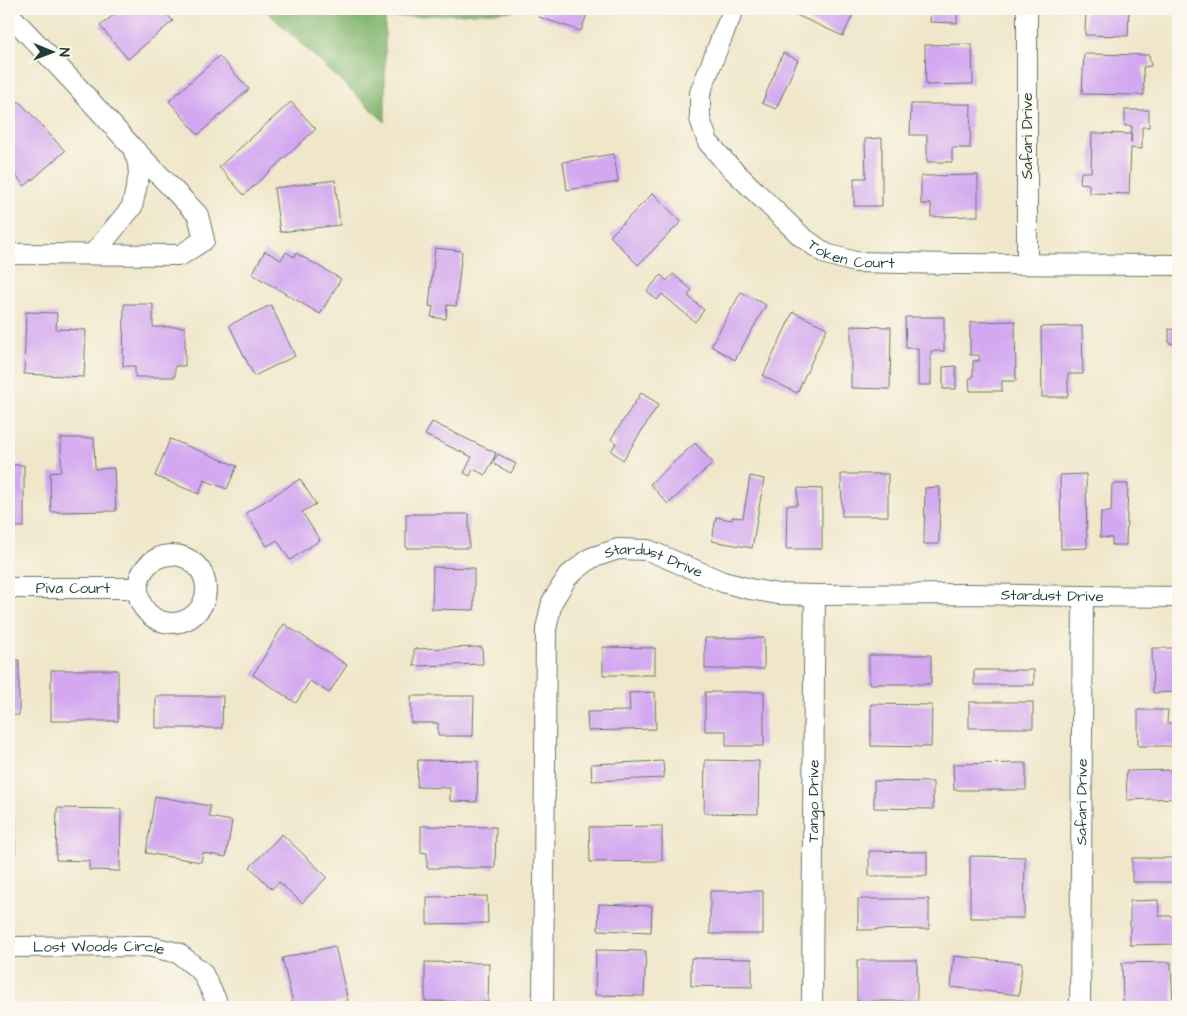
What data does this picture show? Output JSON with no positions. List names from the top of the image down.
{
  "streets": {
    "street": [
      "Safari Drive",
      "Token Court",
      "Stardust Drive",
      "Piva Court",
      "Tango Drive",
      "Lost Woods Circle"
    ]
  },
  "crossings": [
    ["Safari Drive", "Token Court"],
    ["Safari Drive", "Stardust Drive"],
    ["Stardust Drive", "Tango Drive"]
  ],
  "north": "right"
}
